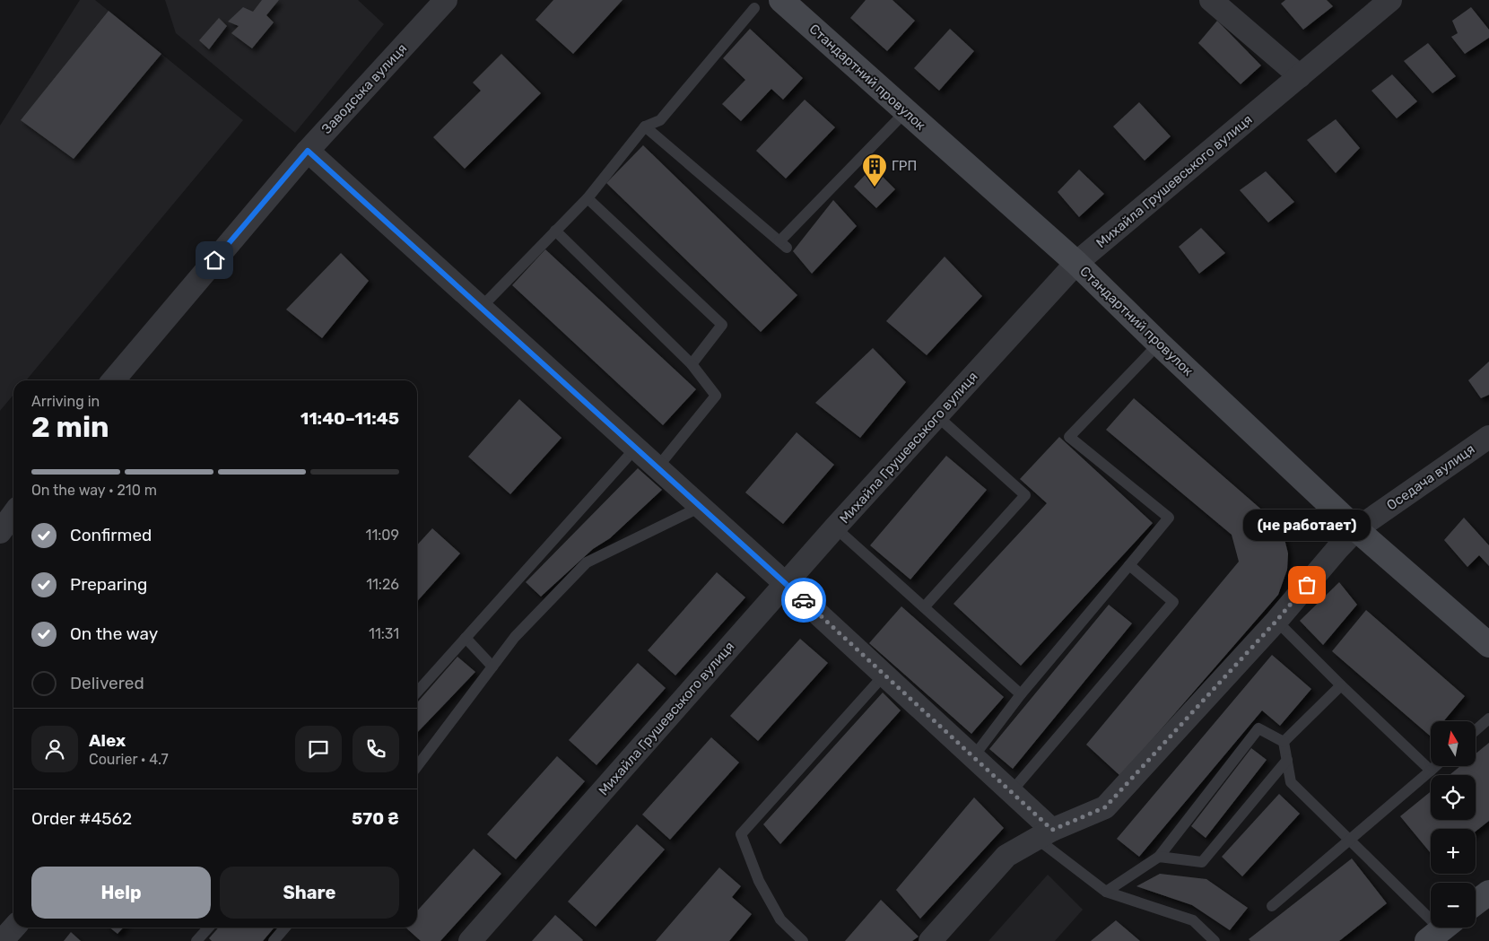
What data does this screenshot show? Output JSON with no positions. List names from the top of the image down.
{
  "streets": {
    "street": [
      "Стандартний провулок",
      "Заводська вулиця",
      "Михайла Грушевського вулиця",
      "Оседача вулиця"
    ]
  },
  "crossings": [
    ["Стандартний провулок", "Михайла Грушевського вулиця"],
    ["Стандартний провулок", "Оседача вулиця"]
  ],
  "places": {
    "building": ["ГРП"],
    "other": ["(не работает)"]
  },
  "north": "top",
  "page": {
    "heading": ["2 min", "Arriving in", "11:40–11:45"],
    "panel": [
      "Alex",
      "Courier · 4.7",
      "Order #4562",
      "570 ₴"
    ],
    "bar": "On the way · 210 m",
    "bubble": "(не работает)",
    "list": [
      ["Confirmed", "11:09"],
      ["Preparing", "11:26"],
      ["On the way", "11:31"],
      "Delivered"
    ],
    "map_buttons": ["+", "−"],
    "buttons": ["Help", "Share"]
  }
}
